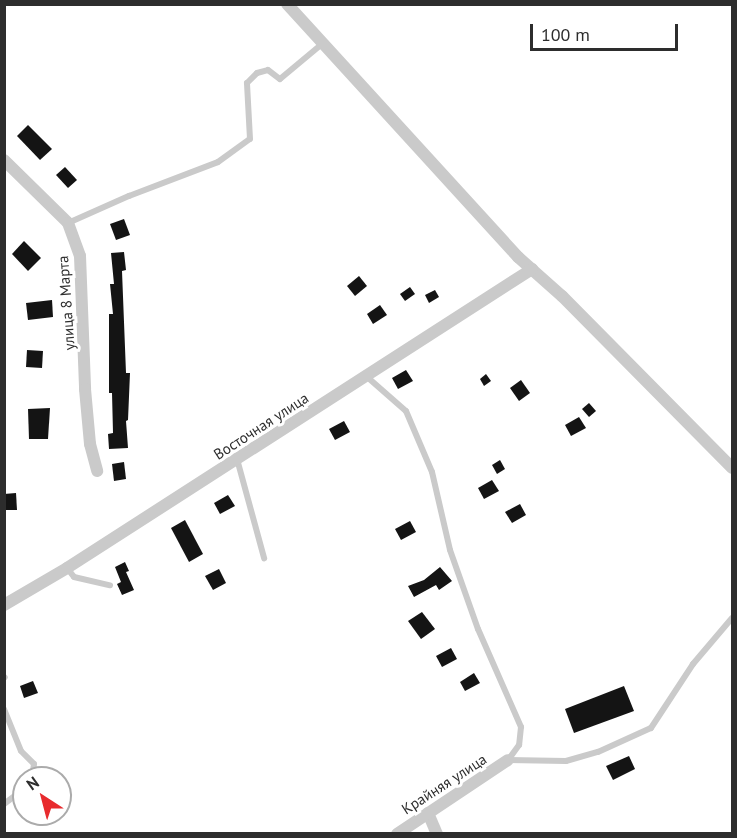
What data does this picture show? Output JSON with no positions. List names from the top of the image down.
{
  "streets": {
    "street": ["улица 8 Марта", "Восточная улица", "Крайняя улица"]
  },
  "scale_bar": "100 m",
  "north": "top left"
}
